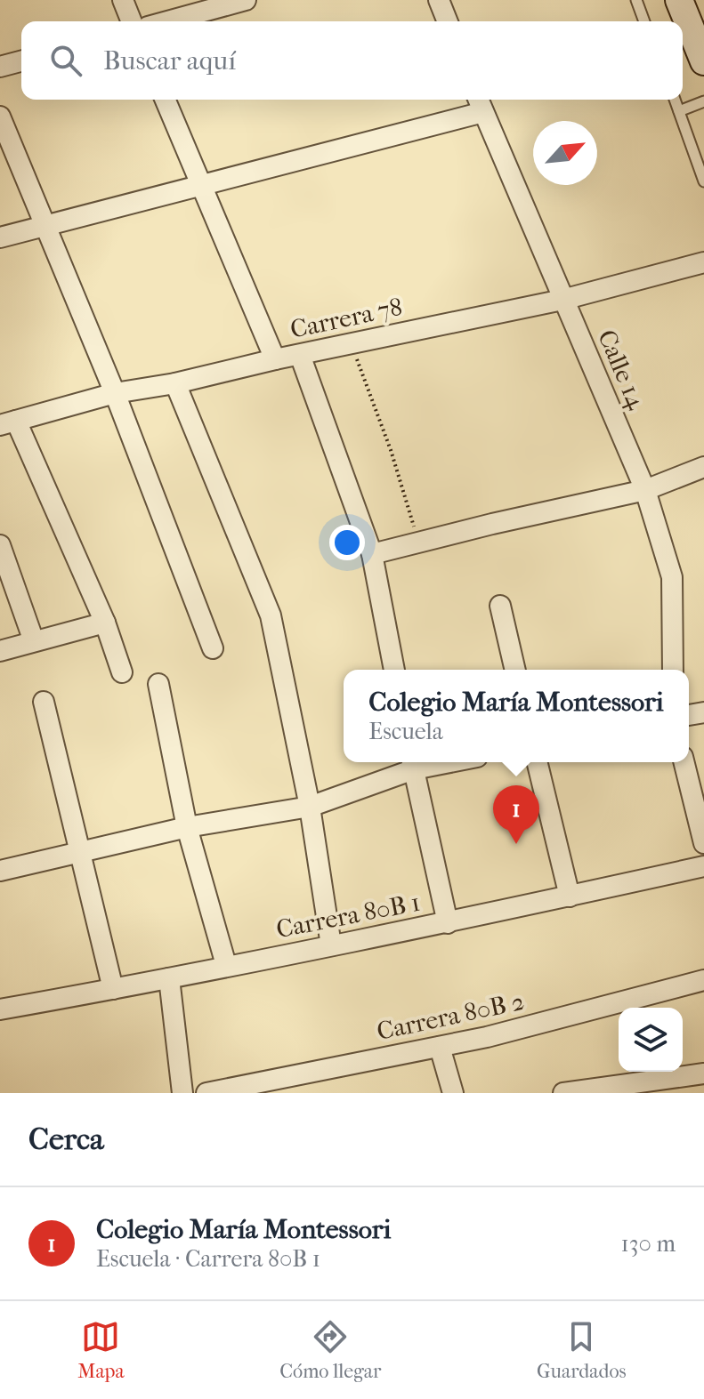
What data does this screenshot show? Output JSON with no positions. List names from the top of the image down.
{
  "streets": {
    "street": [
      "Carrera 78",
      "Calle 14",
      "Carrera 80B 1",
      "Carrera 80B 2"
    ]
  },
  "crossings": [
    ["Carrera 78", "Calle 14"]
  ],
  "north": "top right",
  "page": {
    "search": "Buscar aquí",
    "popup": ["Colegio María Montessori", "Escuela"],
    "pins": "1",
    "heading": "Cerca",
    "list": [
      {
        "mark": "1",
        "name": "Colegio María Montessori",
        "note": "Escuela · Carrera 80B 1",
        "value": "130 m"
      }
    ],
    "nav": ["Mapa", "Cómo llegar", "Guardados"]
  }
}
